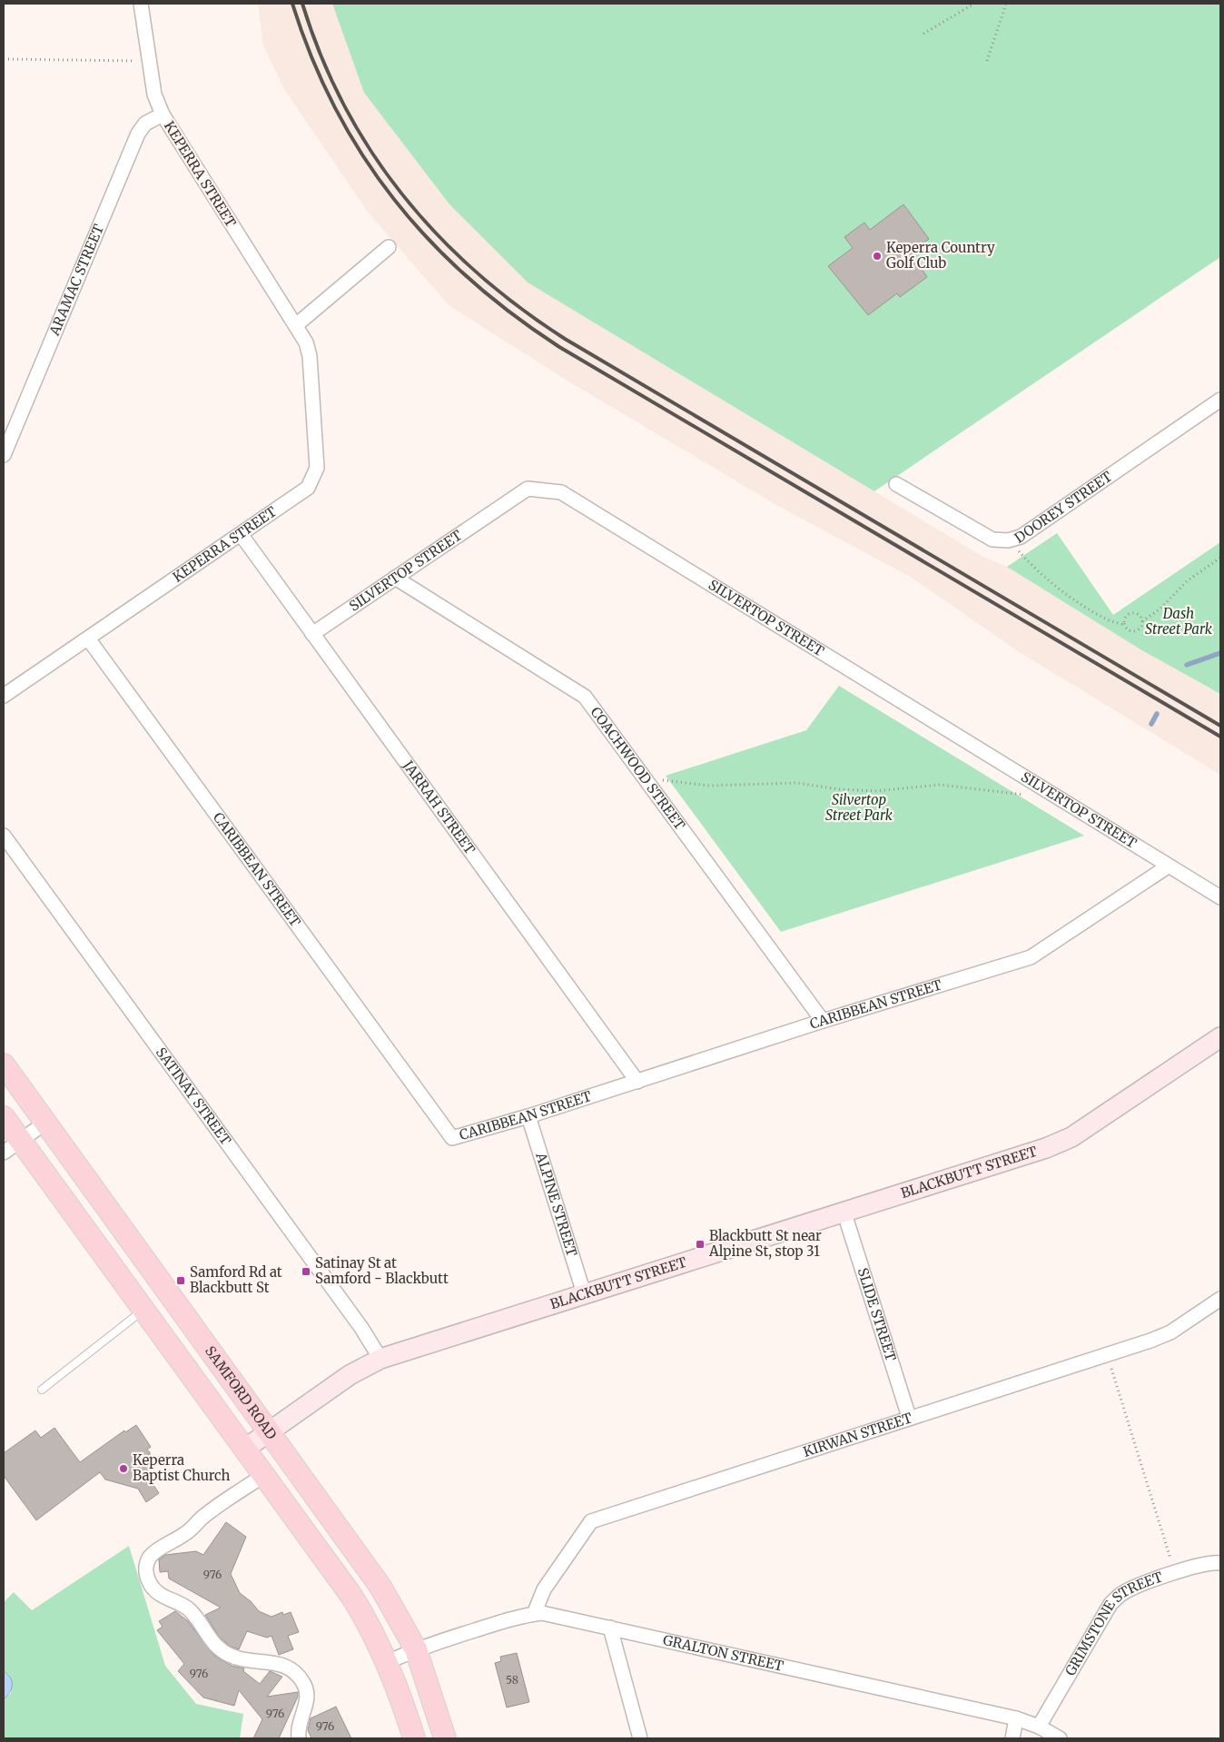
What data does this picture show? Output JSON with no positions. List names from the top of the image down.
{
  "streets": {
    "main road": ["SAMFORD ROAD"],
    "street": [
      "KEPERRA STREET",
      "ARAMAC STREET",
      "DOOREY STREET",
      "SILVERTOP STREET",
      "COACHWOOD STREET",
      "JARRAH STREET",
      "CARIBBEAN STREET",
      "SATINAY STREET",
      "BLACKBUTT STREET",
      "ALPINE STREET",
      "SLIDE STREET",
      "KIRWAN STREET",
      "GRIMSTONE STREET",
      "GRALTON STREET"
    ]
  },
  "crossings": [
    ["KEPERRA STREET", "ARAMAC STREET"],
    ["KEPERRA STREET", "JARRAH STREET"],
    ["KEPERRA STREET", "CARIBBEAN STREET"],
    ["SILVERTOP STREET", "COACHWOOD STREET"],
    ["SILVERTOP STREET", "JARRAH STREET"],
    ["SILVERTOP STREET", "CARIBBEAN STREET"],
    ["COACHWOOD STREET", "CARIBBEAN STREET"],
    ["JARRAH STREET", "CARIBBEAN STREET"],
    ["CARIBBEAN STREET", "ALPINE STREET"],
    ["SATINAY STREET", "BLACKBUTT STREET"],
    ["BLACKBUTT STREET", "ALPINE STREET"],
    ["BLACKBUTT STREET", "SLIDE STREET"],
    ["BLACKBUTT STREET", "SAMFORD ROAD"],
    ["SLIDE STREET", "KIRWAN STREET"],
    ["SAMFORD ROAD", "GRALTON STREET"],
    ["KIRWAN STREET", "GRALTON STREET"],
    ["GRIMSTONE STREET", "GRALTON STREET"]
  ],
  "parks": ["Dash Street Park", "Silvertop Street Park"],
  "places": {
    "other": ["Keperra Country Golf Club", "Keperra Baptist Church"],
    "transit": ["Blackbutt St near Alpine St, stop 31", "Satinay St at Samford - Blackbutt", "Samford Rd at Blackbutt St"]
  },
  "house_numbers": [
    "976",
    "976",
    "58",
    "976",
    "976"
  ]
}
